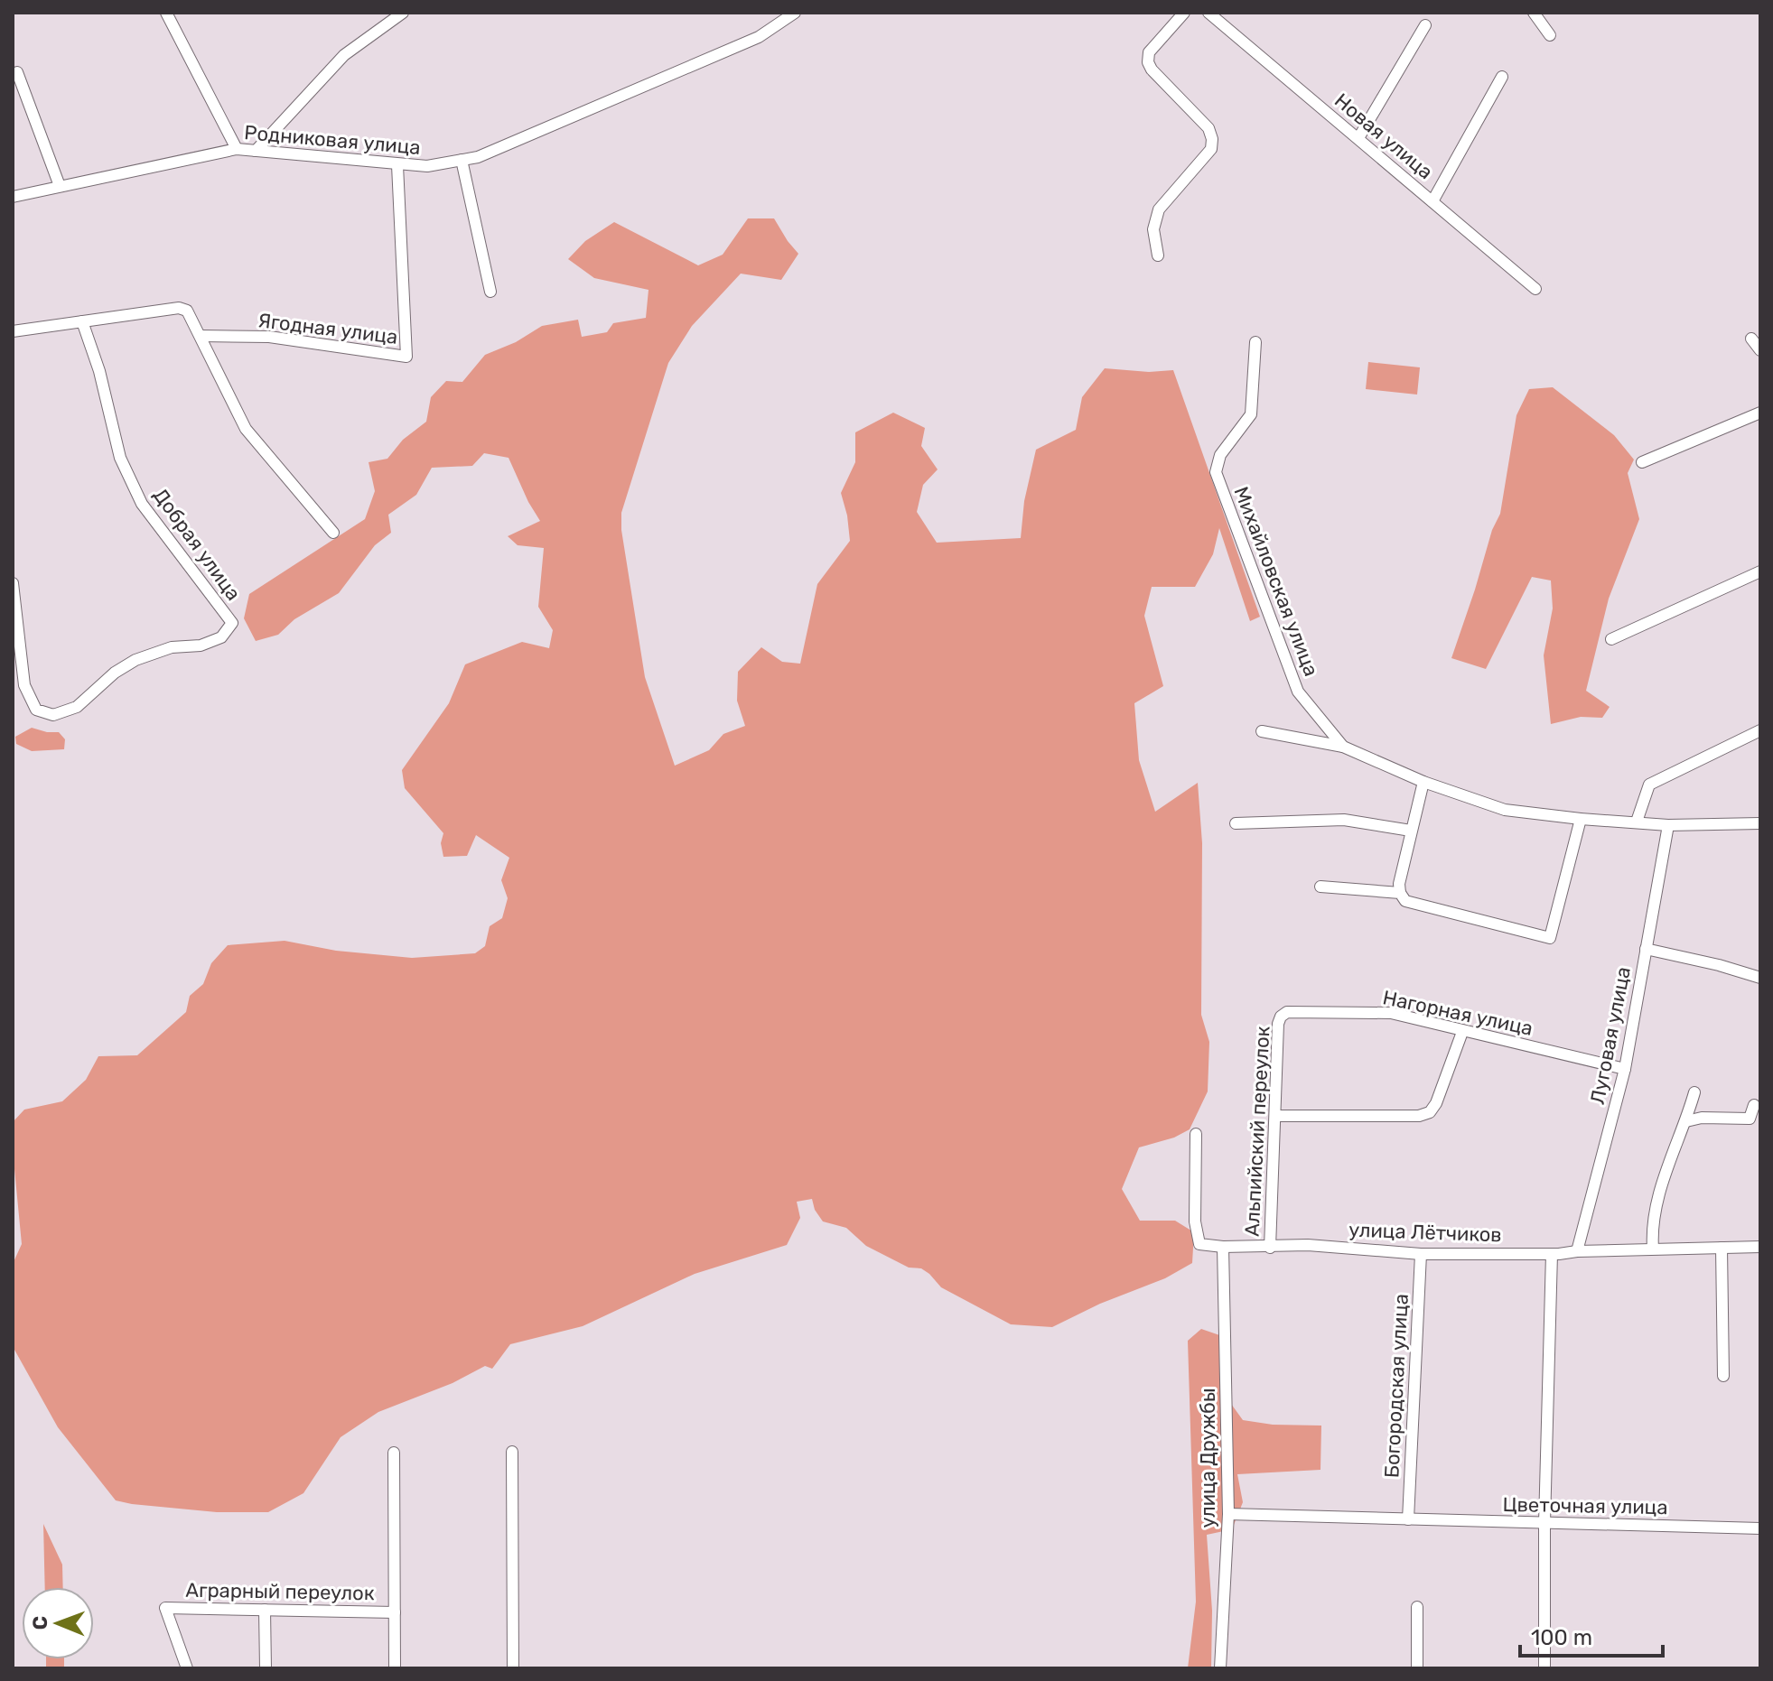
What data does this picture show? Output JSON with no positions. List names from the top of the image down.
{
  "streets": {
    "street": [
      "Новая улица",
      "Родниковая улица",
      "Ягодная улица",
      "Добрая улица",
      "Михайловская улица",
      "Нагорная улица",
      "Луговая улица",
      "Альпийский переулок",
      "улица Лётчиков",
      "Богородская улица",
      "улица Дружбы",
      "Цветочная улица",
      "Аграрный переулок"
    ]
  },
  "crossings": [
    ["Родниковая улица", "Ягодная улица"],
    ["Михайловская улица", "Луговая улица"],
    ["Нагорная улица", "Луговая улица"],
    ["Нагорная улица", "Альпийский переулок"],
    ["Луговая улица", "улица Лётчиков"],
    ["Альпийский переулок", "улица Лётчиков"],
    ["улица Лётчиков", "Богородская улица"],
    ["улица Лётчиков", "улица Дружбы"],
    ["Богородская улица", "Цветочная улица"],
    ["улица Дружбы", "Цветочная улица"]
  ],
  "scale_bar": "100 m",
  "north": "left"
}
